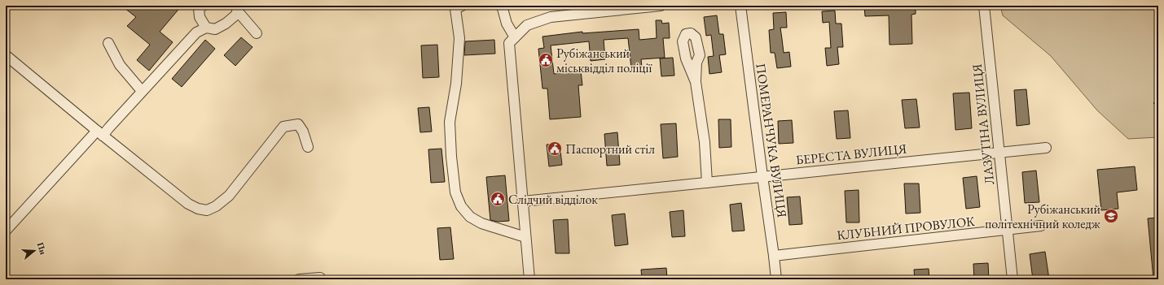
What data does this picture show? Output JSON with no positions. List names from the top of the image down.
{
  "streets": {
    "street": [
      "ЛАЗУТІНА ВУЛИЦЯ",
      "ПОМЕРАНЧУКА ВУЛИЦЯ",
      "БЕРЕСТА ВУЛИЦЯ",
      "КЛУБНИЙ ПРОВУЛОК"
    ]
  },
  "crossings": [
    ["ЛАЗУТІНА ВУЛИЦЯ", "БЕРЕСТА ВУЛИЦЯ"],
    ["ЛАЗУТІНА ВУЛИЦЯ", "КЛУБНИЙ ПРОВУЛОК"],
    ["ПОМЕРАНЧУКА ВУЛИЦЯ", "БЕРЕСТА ВУЛИЦЯ"],
    ["ПОМЕРАНЧУКА ВУЛИЦЯ", "КЛУБНИЙ ПРОВУЛОК"]
  ],
  "places": {
    "public building": ["Рубіжанський міськвідділ поліції", "Паспортний стіл", "Слідчий відділок"],
    "school or university": ["Рубіжанський політехнічний коледж"]
  },
  "north": "right"
}
